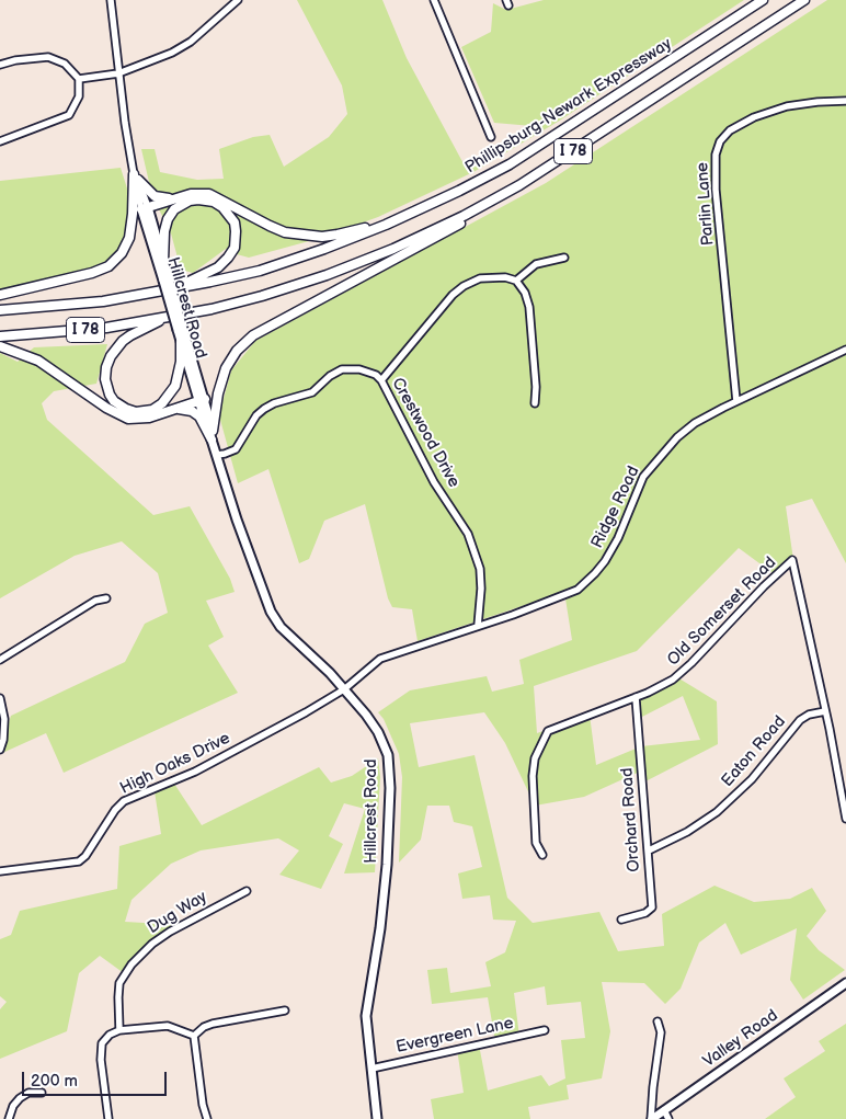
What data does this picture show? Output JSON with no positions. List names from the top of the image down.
{
  "streets": {
    "highway": ["Phillipsburg-Newark Expressway", "I 78"],
    "main road": ["Hillcrest Road", "Valley Road"],
    "street": [
      "Parlin Lane",
      "Crestwood Drive",
      "Ridge Road",
      "Old Somerset Road",
      "Eaton Road",
      "High Oaks Drive",
      "Orchard Road",
      "Dug Way",
      "Evergreen Lane"
    ]
  },
  "crossings": [
    ["Parlin Lane", "Ridge Road"],
    ["Hillcrest Road", "Crestwood Drive"],
    ["Hillcrest Road", "Ridge Road"],
    ["Hillcrest Road", "High Oaks Drive"],
    ["Hillcrest Road", "Evergreen Lane"],
    ["Crestwood Drive", "Ridge Road"],
    ["Ridge Road", "High Oaks Drive"],
    ["Old Somerset Road", "Eaton Road"],
    ["Old Somerset Road", "Orchard Road"],
    ["Eaton Road", "Orchard Road"]
  ],
  "scale_bar": "200 m"
}
